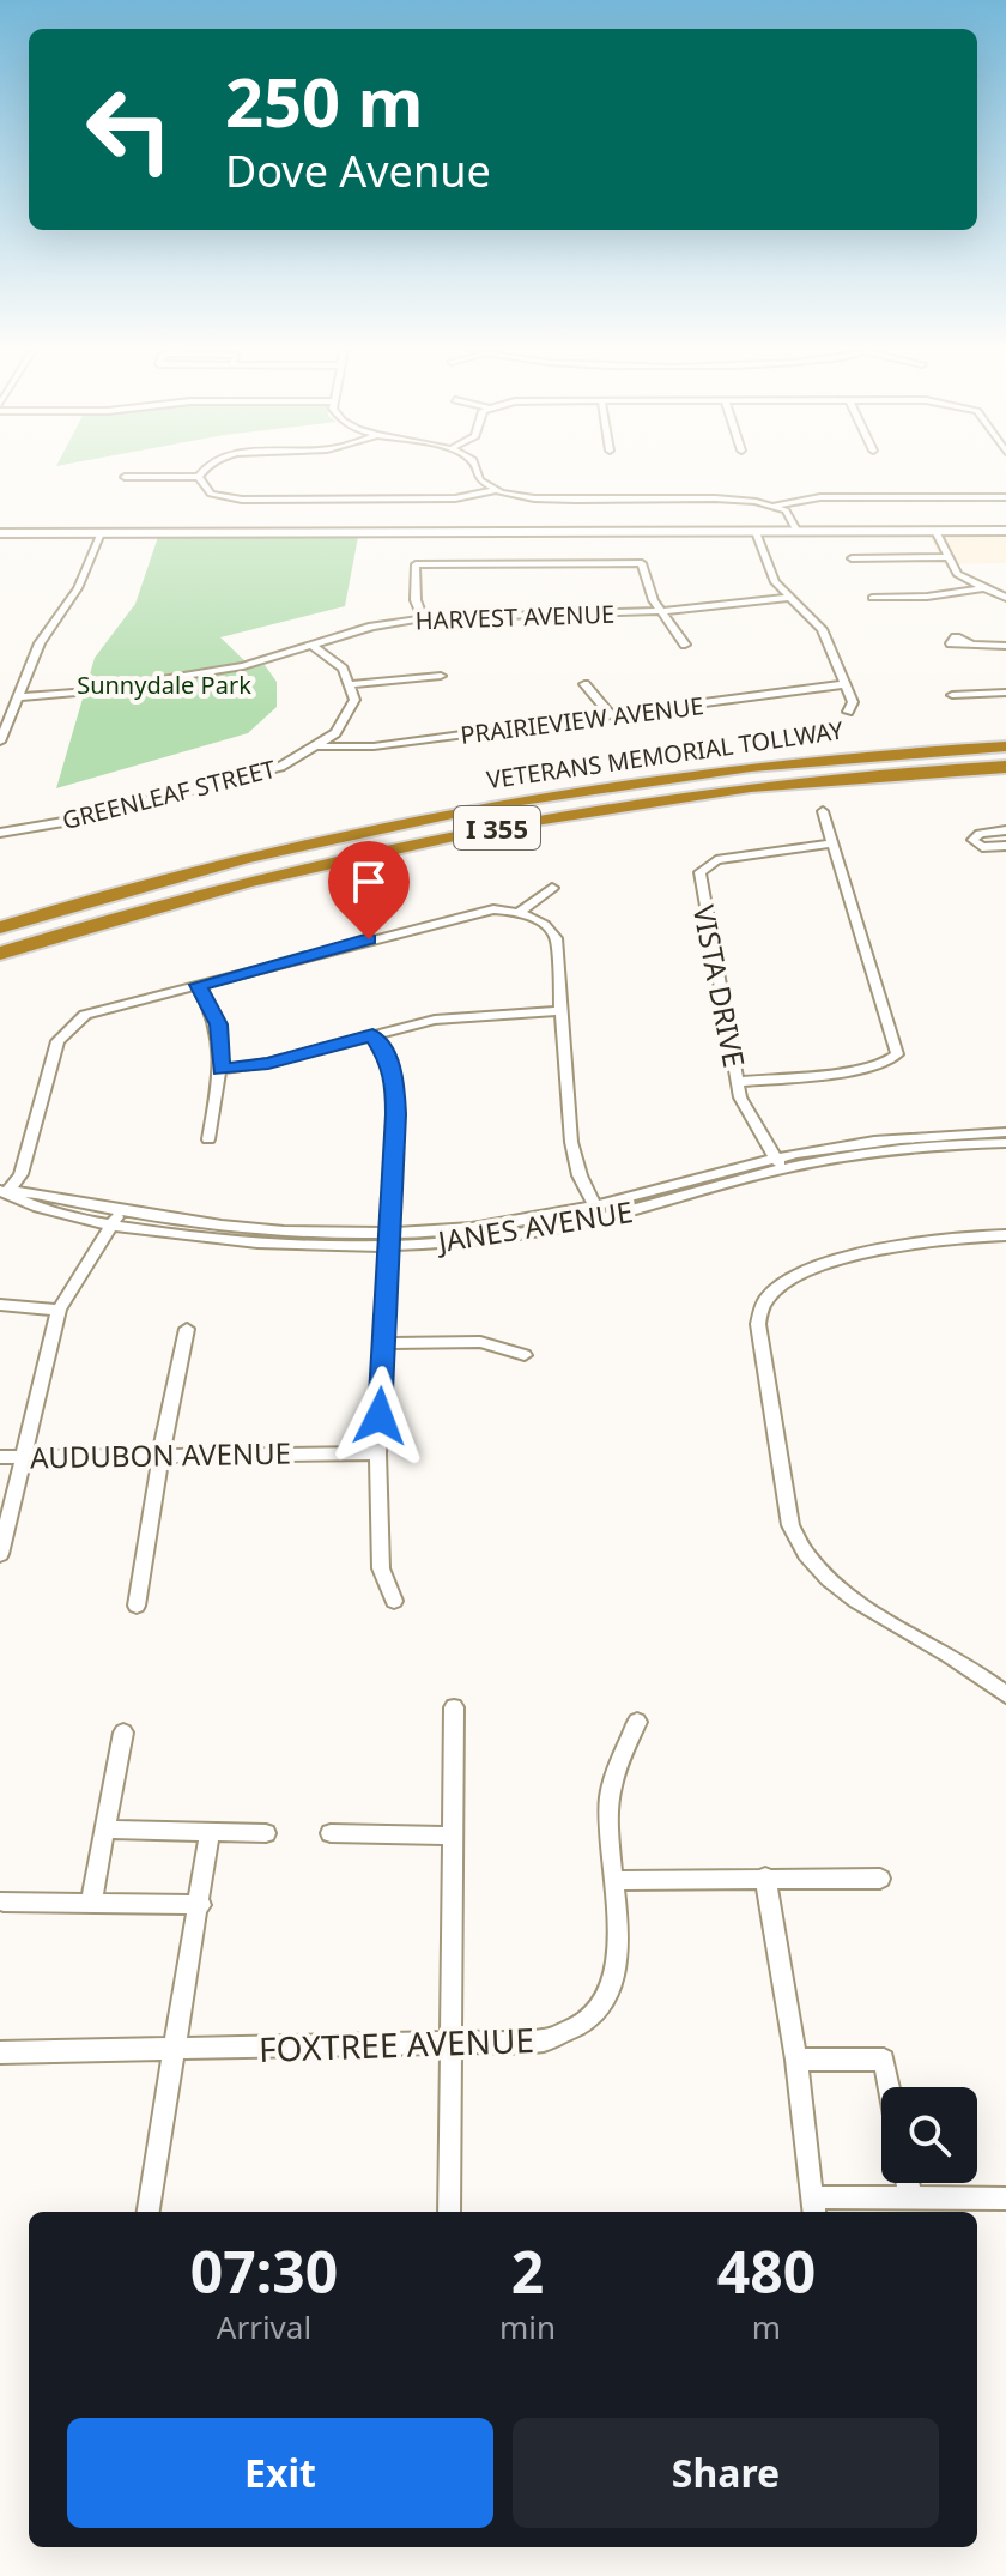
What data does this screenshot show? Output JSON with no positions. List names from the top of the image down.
{
  "streets": {
    "highway": ["VETERANS MEMORIAL TOLLWAY", "I 355"],
    "street": [
      "HARVEST AVENUE",
      "PRAIRIEVIEW AVENUE",
      "GREENLEAF STREET",
      "VISTA DRIVE",
      "JANES AVENUE",
      "AUDUBON AVENUE",
      "FOXTREE AVENUE"
    ]
  },
  "crossings": [
    ["PRAIRIEVIEW AVENUE", "GREENLEAF STREET"],
    ["VISTA DRIVE", "JANES AVENUE"]
  ],
  "parks": ["Sunnydale Park"],
  "page": {
    "turn": ["250 m", "Dove Avenue"],
    "eta": [
      "07:30",
      "Arrival",
      "2",
      "min",
      "480",
      "m"
    ],
    "buttons": ["Exit", "Share"]
  }
}
